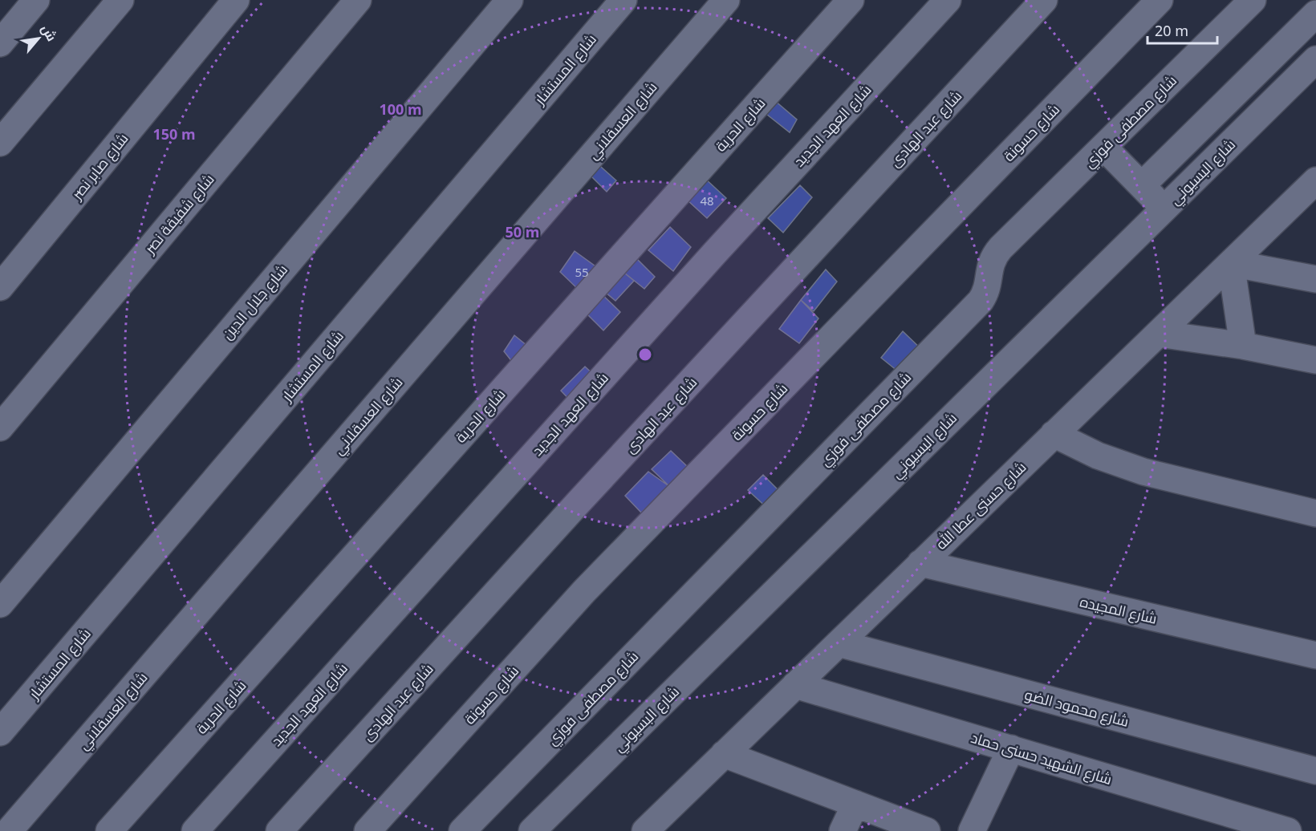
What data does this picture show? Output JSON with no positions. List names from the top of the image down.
{
  "streets": {
    "street": [
      "شارع المستشار",
      "شارع العسقلاني",
      "شارع مصطفى فوزي",
      "شارع الحرية",
      "شارع العهد الجديد",
      "شارع عبد الهادى",
      "شارع حسونة",
      "شارع صابر نصر",
      "شارع البسيوني",
      "شارع شفيقة نصر",
      "شارع جلال الدين",
      "شارع حسنى عطا الله",
      "شارع المجيده",
      "شارع محمود الضو",
      "شارع الشهيد حسنى حماد"
    ]
  },
  "crossings": [
    ["شارع حسنى عطا الله", "شارع المجيده"],
    ["شارع حسنى عطا الله", "شارع محمود الضو"],
    ["شارع حسنى عطا الله", "شارع الشهيد حسنى حماد"]
  ],
  "house_numbers": ["48", "55"],
  "scale_bar": "20 m",
  "north": "top right",
  "rings": ["100 m", "150 m", "50 m"]
}
